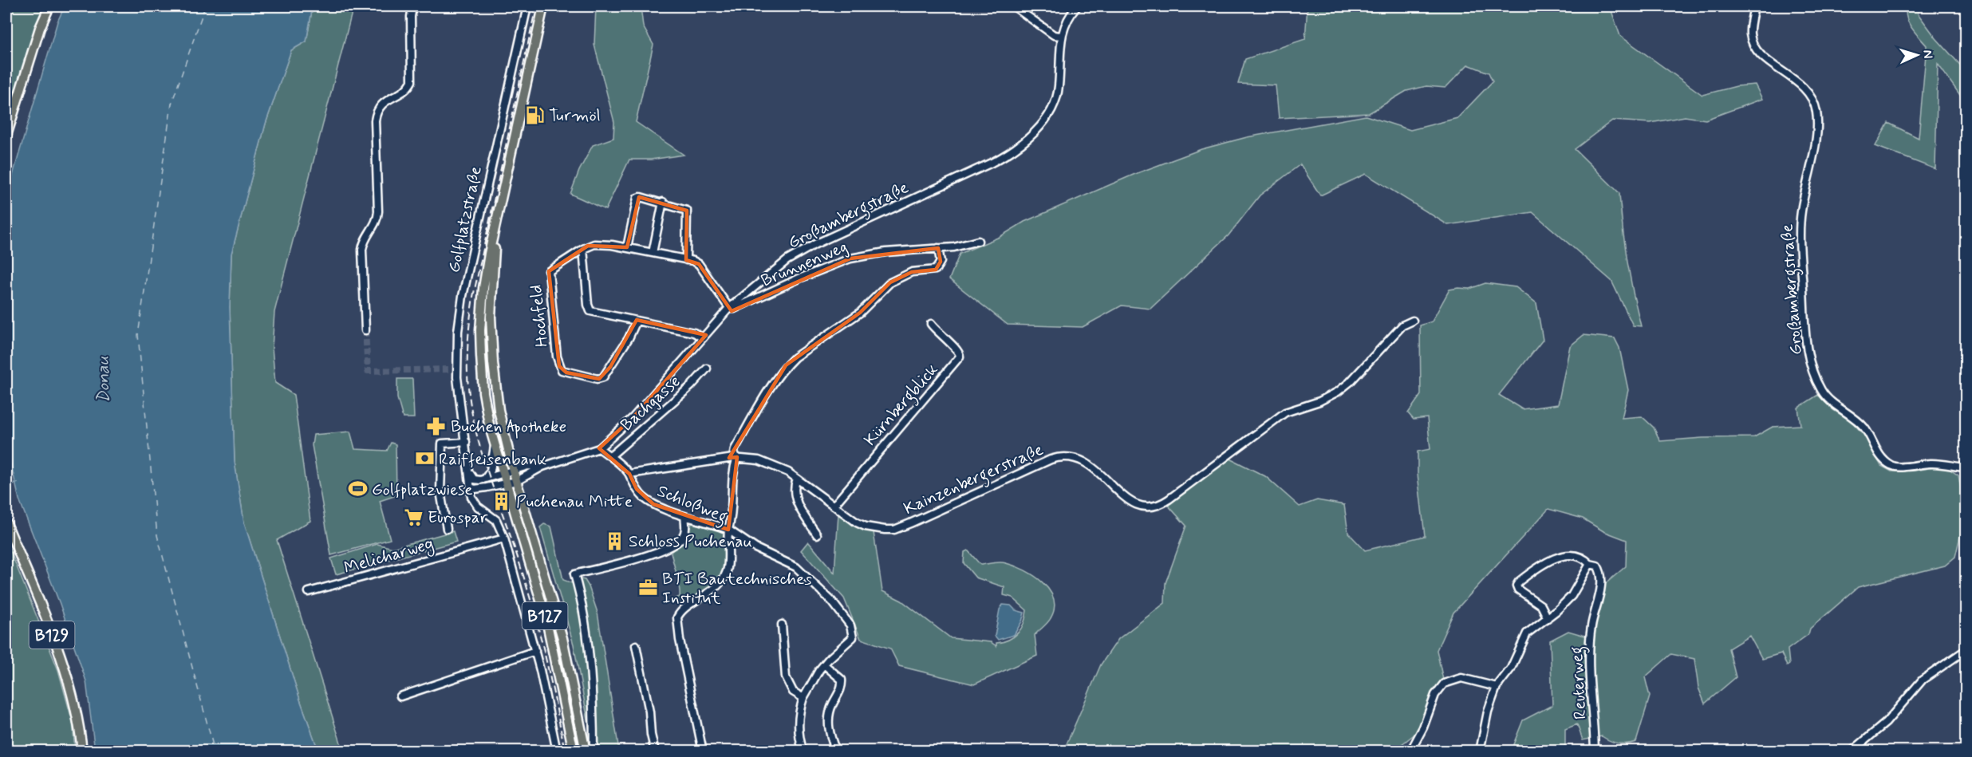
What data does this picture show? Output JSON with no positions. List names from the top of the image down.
{
  "streets": {
    "main road": ["B127", "B129"],
    "street": [
      "Großambergstraße",
      "Golfplatzstraße",
      "Brunnenweg",
      "Hochfeld",
      "Bachgasse",
      "Kürnbergblick",
      "Kainzenbergerstraße",
      "Schloßweg",
      "Melicharweg",
      "Reuterweg"
    ]
  },
  "crossings": [
    ["Großambergstraße", "Brunnenweg"],
    ["Großambergstraße", "Schloßweg"],
    ["Großambergstraße", "B127"],
    ["Golfplatzstraße", "Melicharweg"],
    ["Bachgasse", "Schloßweg"],
    ["Kürnbergblick", "Kainzenbergerstraße"],
    ["Kainzenbergerstraße", "Schloßweg"]
  ],
  "water": ["Donau"],
  "places": {
    "fuel station": ["Turmöl"],
    "pharmacy": ["Buchen Apotheke"],
    "bank": ["Raiffeisenbank"],
    "sports": ["Golfplatzwiese"],
    "building": ["Puchenau Mitte", "Schloss Puchenau"],
    "supermarket": ["Eurospar"],
    "office": ["BTI Bautechnisches Institut"]
  },
  "north": "right"
}
